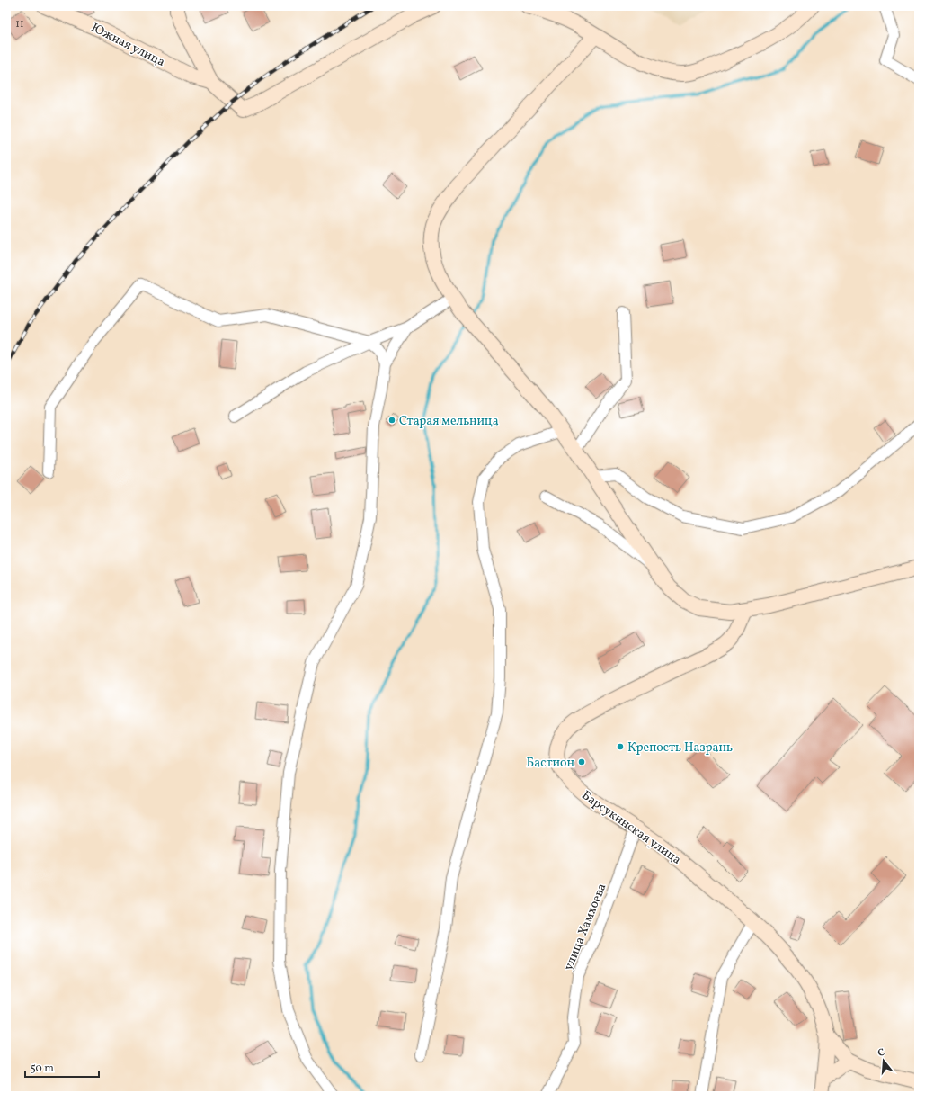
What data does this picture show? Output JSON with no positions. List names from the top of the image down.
{
  "streets": {
    "street": ["Южная улица", "Барсукинская улица", "улица Хамхоева"]
  },
  "crossings": [
    ["Барсукинская улица", "улица Хамхоева"]
  ],
  "places": ["Старая мельница", "Крепость Назрань", "Бастион"],
  "house_numbers": ["11"],
  "scale_bar": "50 m",
  "north": "top"
}
